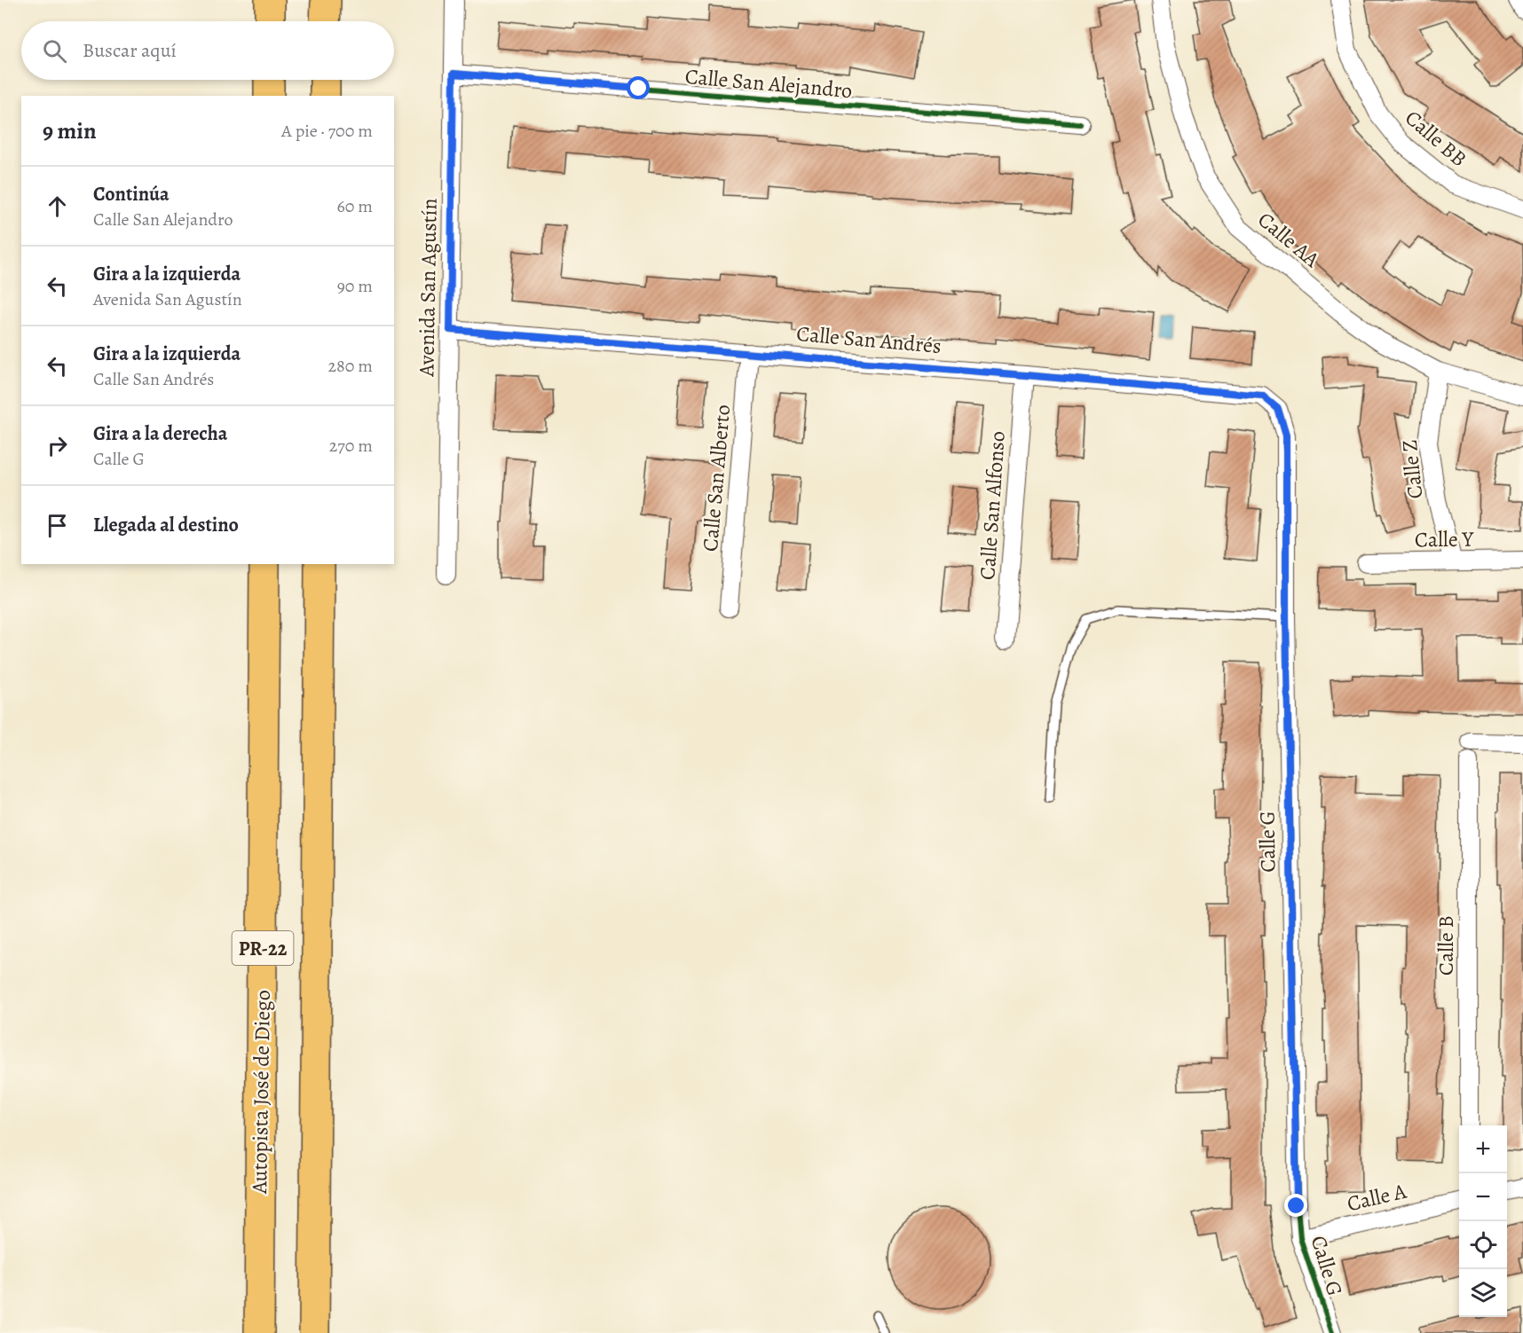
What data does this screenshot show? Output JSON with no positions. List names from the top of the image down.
{
  "streets": {
    "highway": ["PR-22", "Autopista José de Diego"],
    "street": [
      "Calle San Alejandro",
      "Calle BB",
      "Calle AA",
      "Avenida San Agustín",
      "Calle San Andrés",
      "Calle Z",
      "Calle San Alberto",
      "Calle San Alfonso",
      "Calle Y",
      "Calle G",
      "Calle B",
      "Calle A"
    ]
  },
  "crossings": [
    ["Calle San Alejandro", "Avenida San Agustín"],
    ["Calle AA", "Calle Z"],
    ["Avenida San Agustín", "Calle San Andrés"],
    ["Calle San Andrés", "Calle San Alberto"],
    ["Calle San Andrés", "Calle San Alfonso"],
    ["Calle San Andrés", "Calle G"],
    ["Calle Z", "Calle Y"],
    ["Calle G", "Calle A"]
  ],
  "page": {
    "search": "Buscar aquí",
    "heading": ["9 min", "A pie · 700 m"],
    "list": [
      ["Continúa", "Calle San Alejandro", "60 m"],
      ["Gira a la izquierda", "Avenida San Agustín", "90 m"],
      ["Gira a la izquierda", "Calle San Andrés", "280 m"],
      ["Gira a la derecha", "Calle G", "270 m"],
      "Llegada al destino"
    ],
    "map_buttons": ["+", "−"]
  }
}
